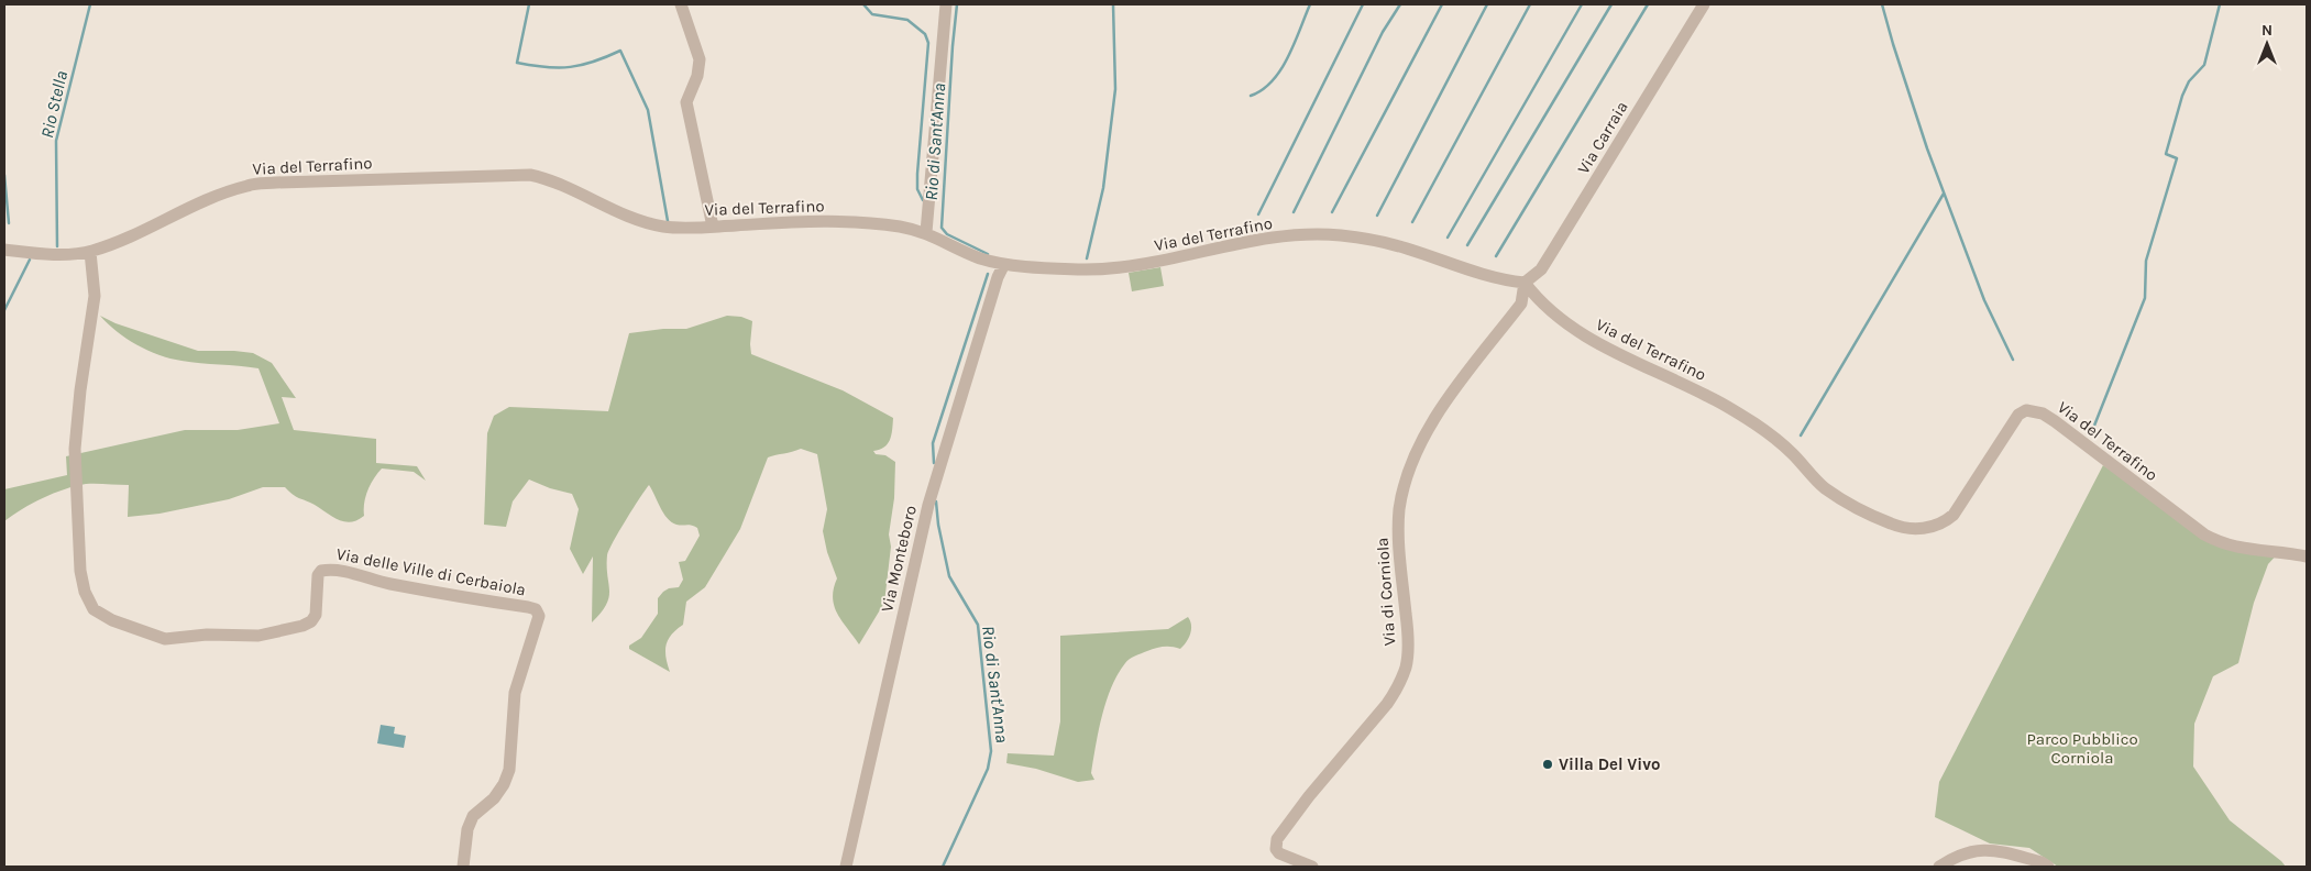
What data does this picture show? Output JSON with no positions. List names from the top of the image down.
{
  "streets": {
    "street": [
      "Via Carraia",
      "Via del Terrafino",
      "Via Monteboro",
      "Via delle Ville di Cerbaiola",
      "Via di Corniola"
    ]
  },
  "crossings": [
    ["Via Carraia", "Via del Terrafino"],
    ["Via Carraia", "Via di Corniola"],
    ["Via del Terrafino", "Via Monteboro"],
    ["Via del Terrafino", "Via delle Ville di Cerbaiola"],
    ["Via del Terrafino", "Via di Corniola"]
  ],
  "water": ["Rio Stella", "Rio di Sant'Anna"],
  "parks": ["Parco Pubblico Corniola"],
  "places": ["Villa Del Vivo"],
  "north": "top"
}
